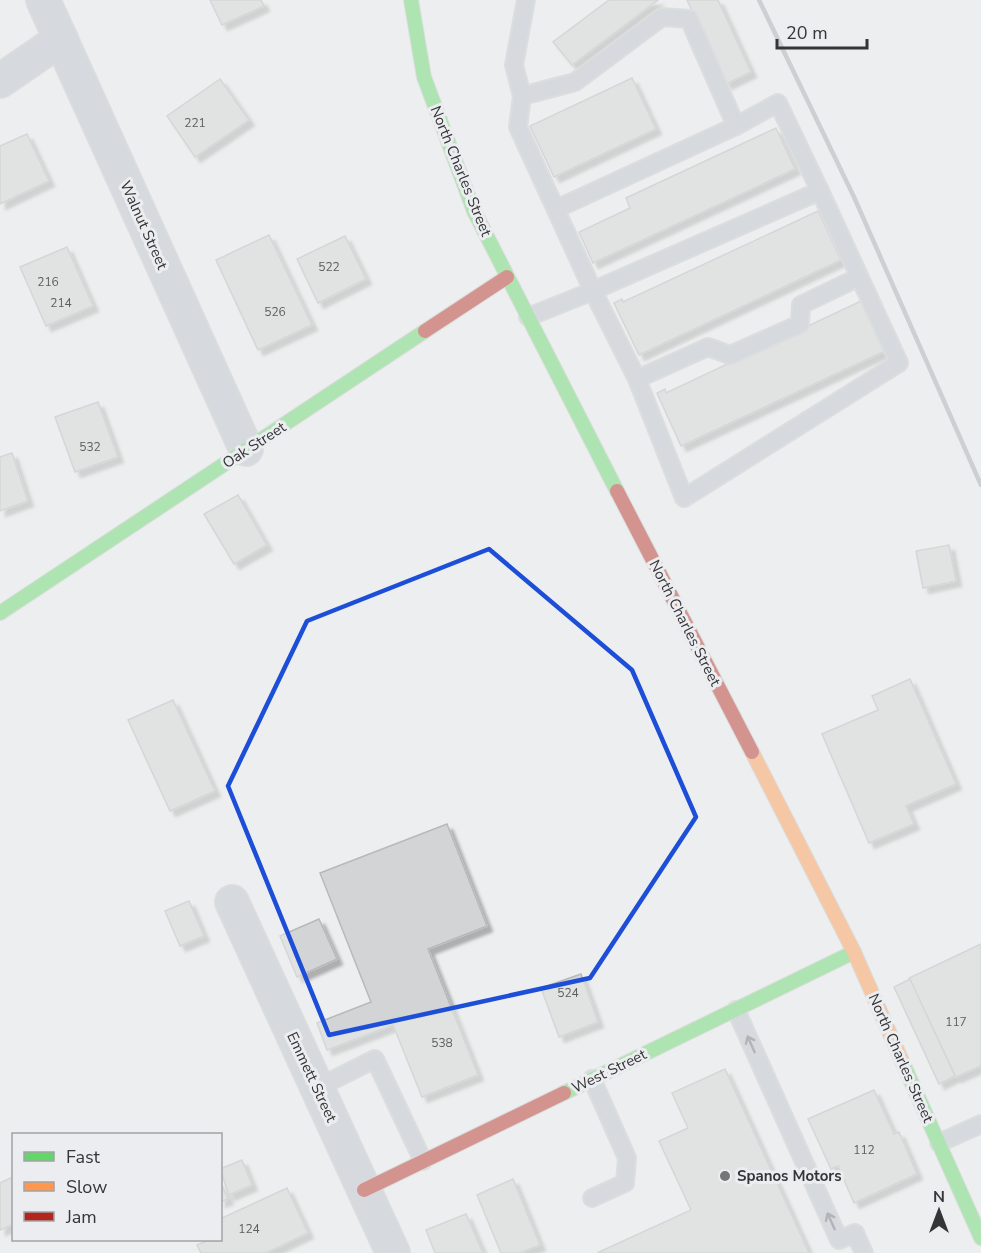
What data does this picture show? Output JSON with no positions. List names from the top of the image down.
{
  "streets": {
    "street": [
      "North Charles Street",
      "Walnut Street",
      "Oak Street",
      "West Street",
      "Emmett Street"
    ]
  },
  "crossings": [
    ["North Charles Street", "Oak Street"],
    ["North Charles Street", "West Street"],
    ["Walnut Street", "Oak Street"],
    ["West Street", "Emmett Street"]
  ],
  "places": ["Spanos Motors"],
  "house_numbers": [
    "221",
    "522",
    "216",
    "214",
    "526",
    "532",
    "524",
    "117",
    "538",
    "112",
    "124"
  ],
  "legend": ["Fast", "Slow", "Jam"],
  "scale_bar": "20 m",
  "north": "top"
}
